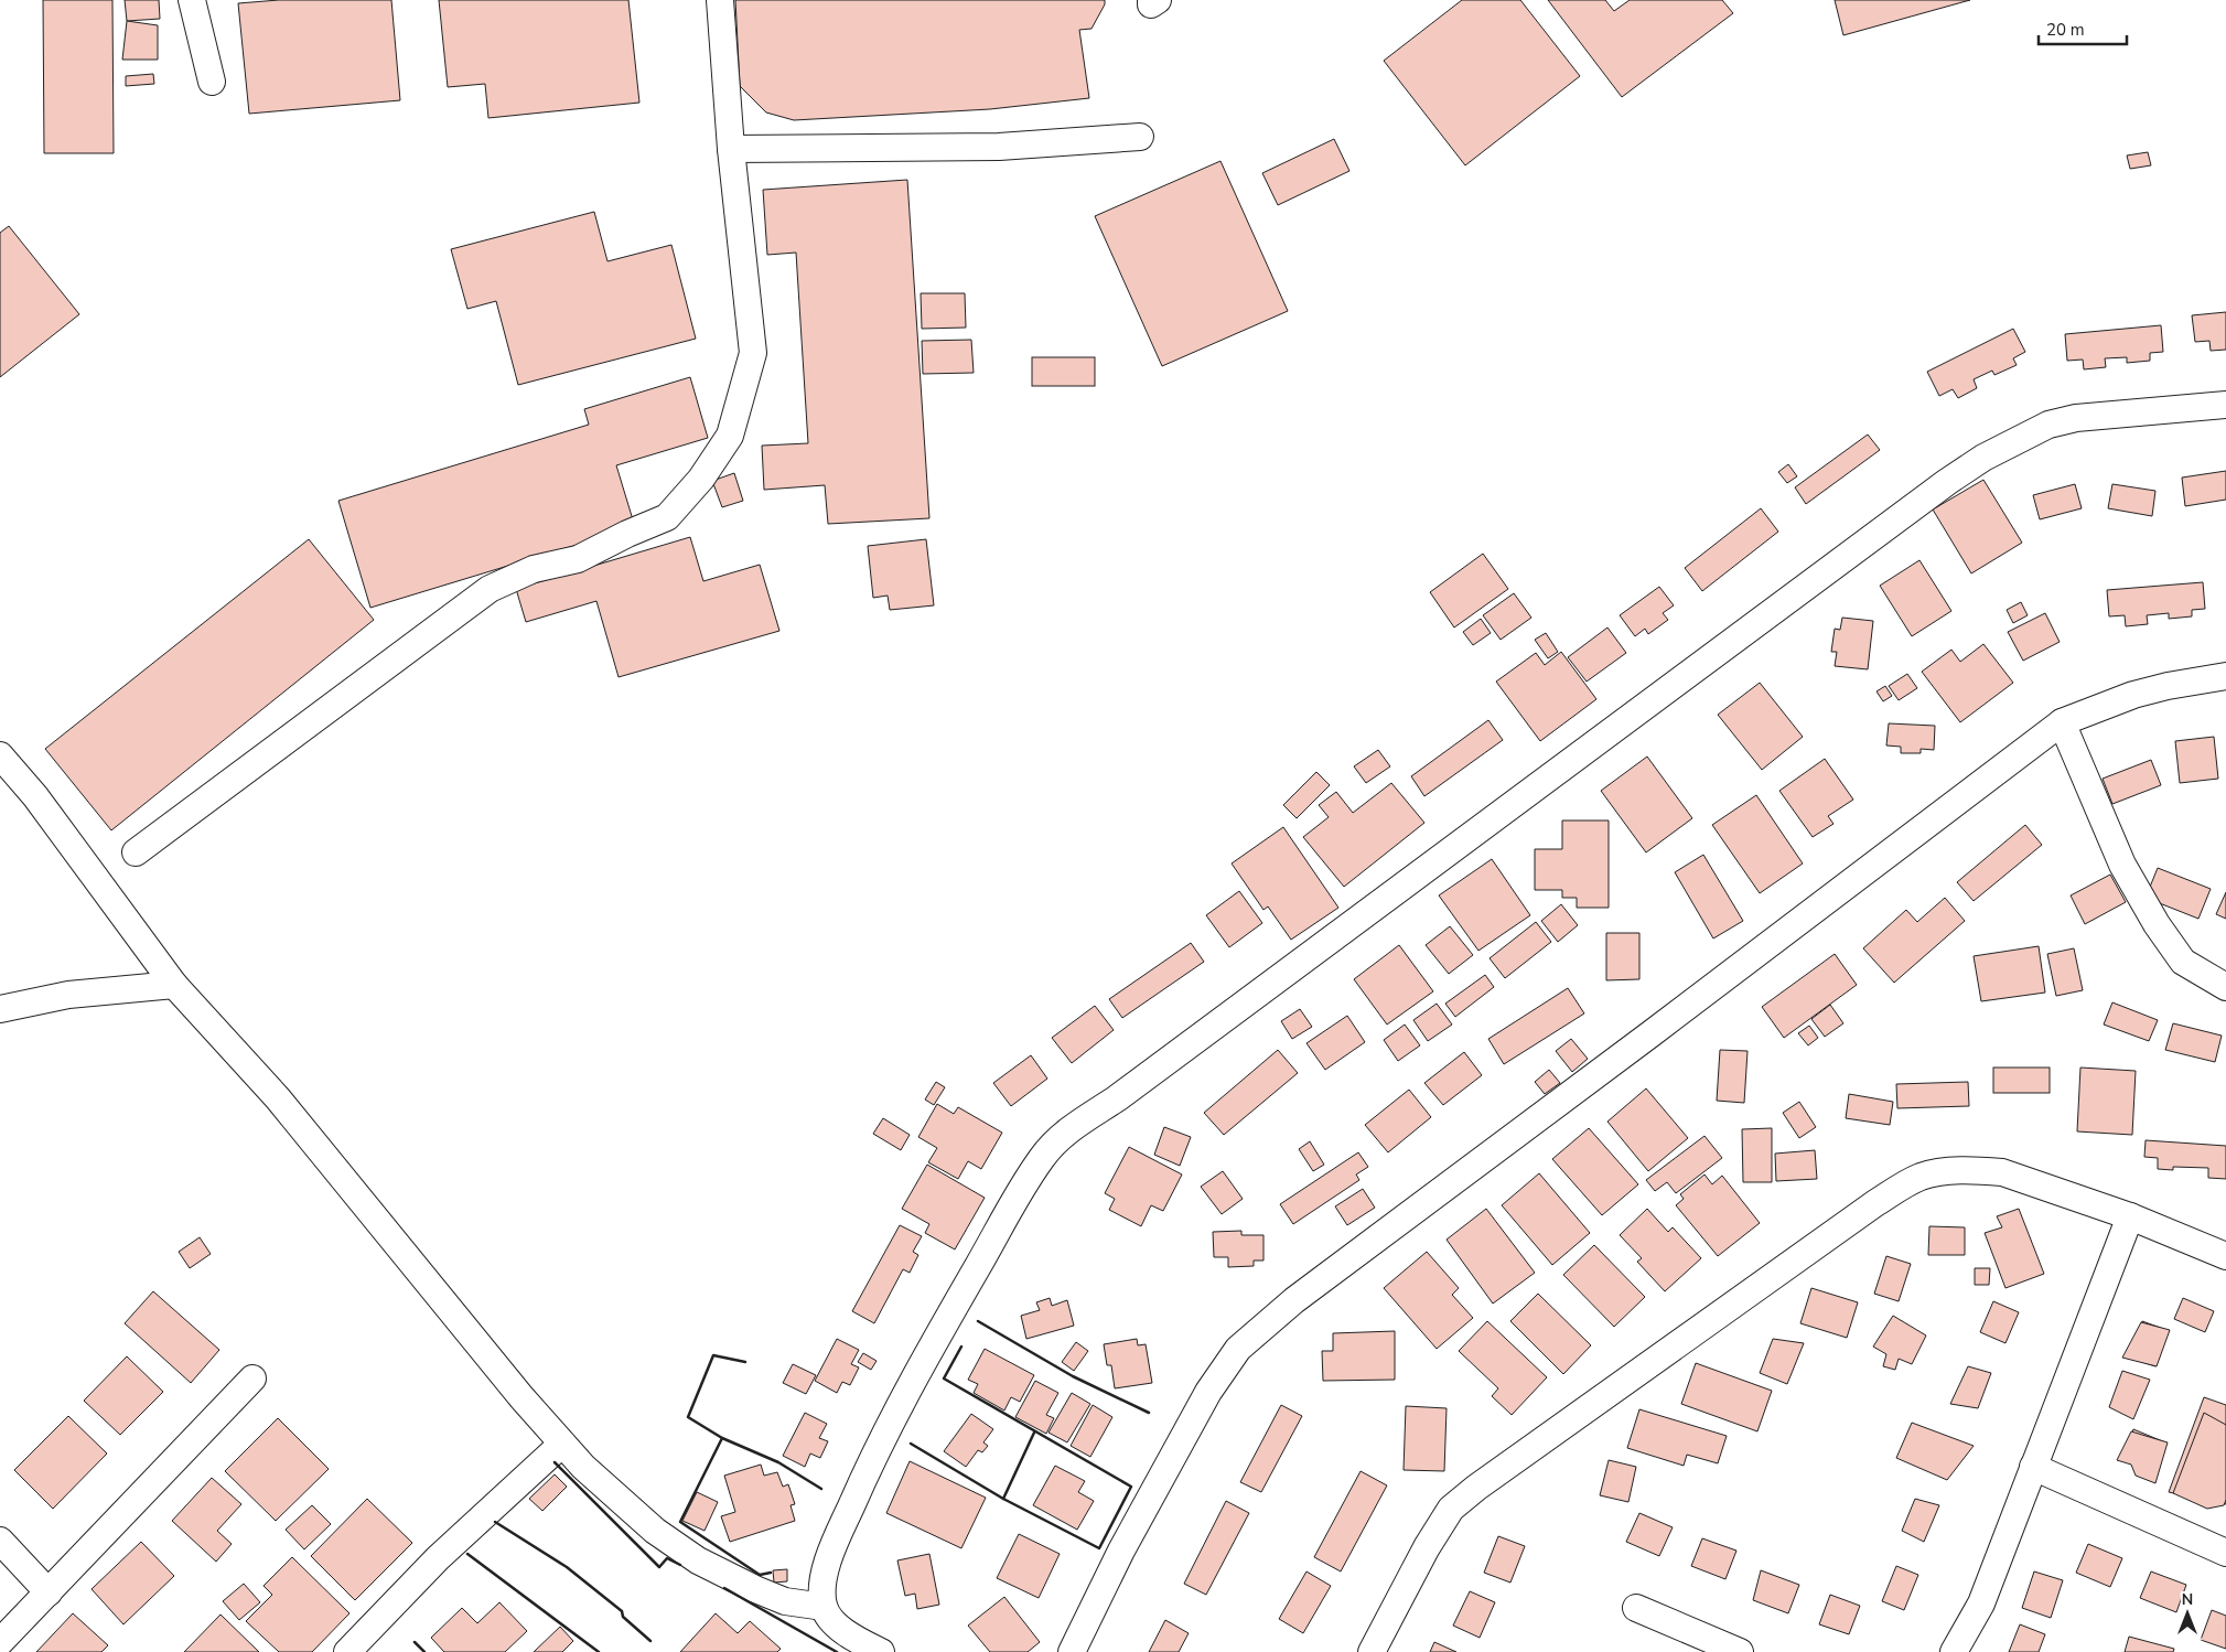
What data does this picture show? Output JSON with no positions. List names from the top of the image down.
{
  "scale_bar": "20 m",
  "north": "top"
}
